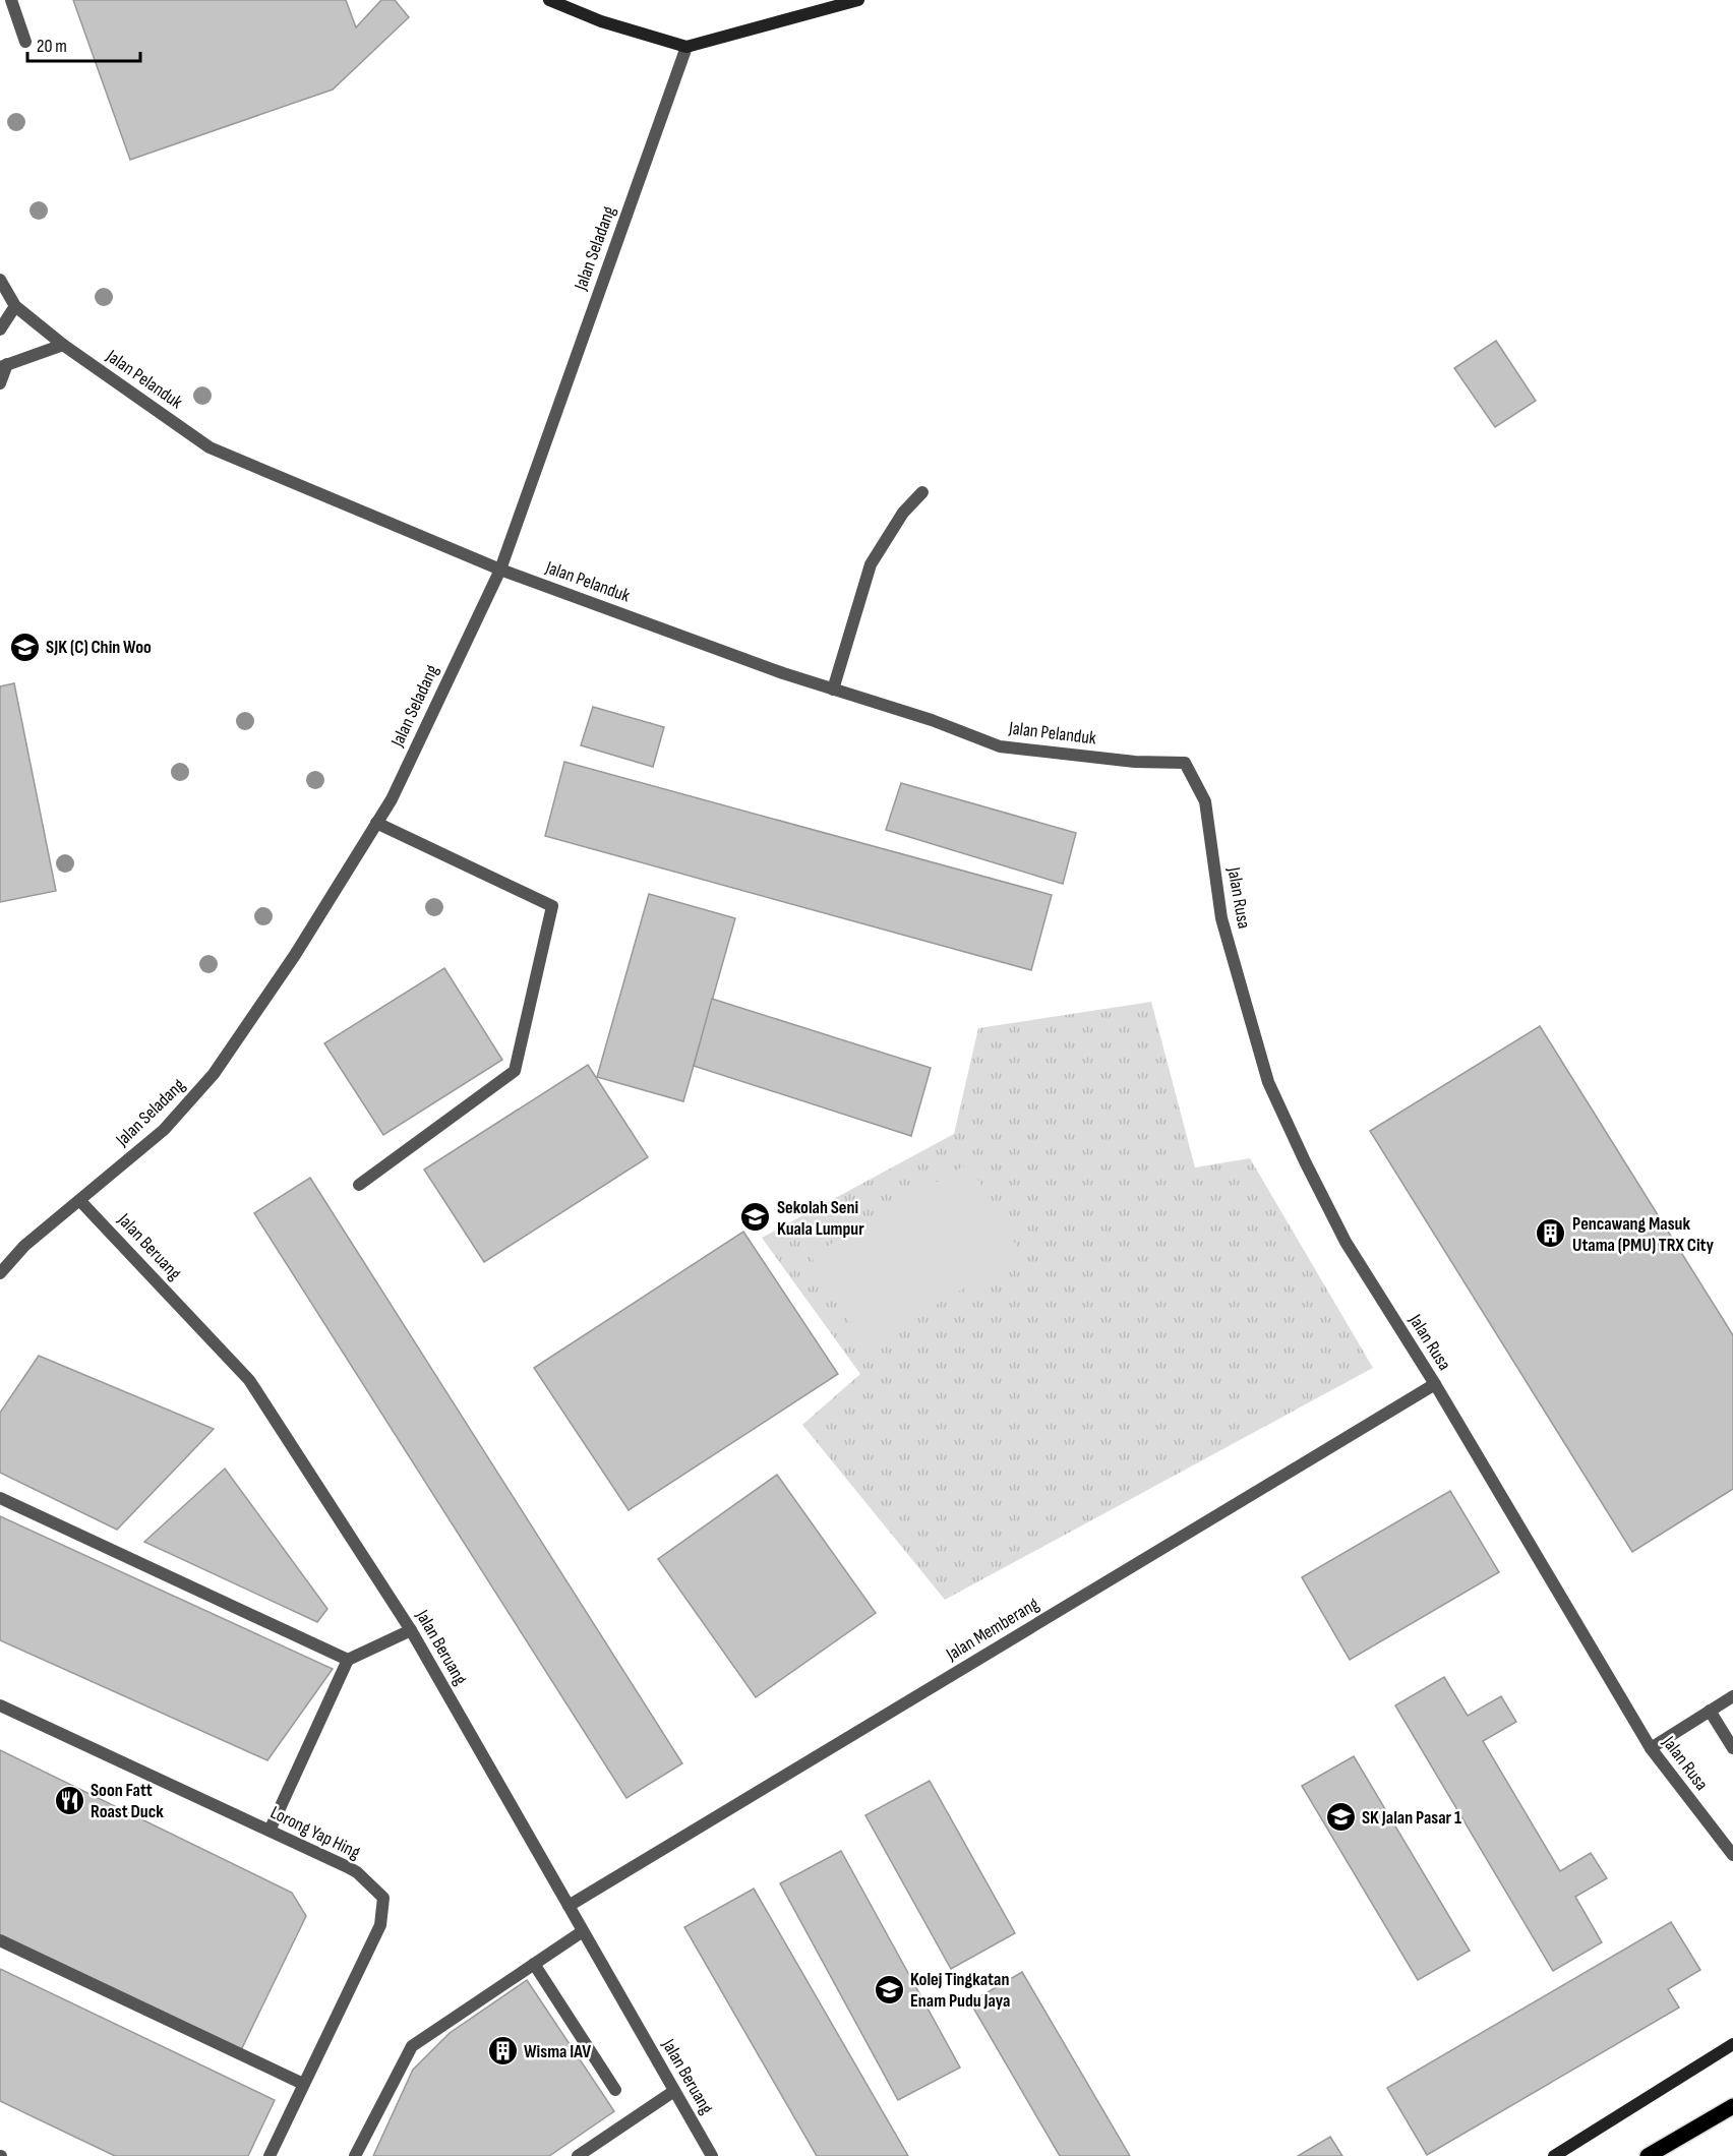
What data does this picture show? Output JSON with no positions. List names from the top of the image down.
{
  "streets": {
    "street": [
      "Jalan Seladang",
      "Jalan Pelanduk",
      "Jalan Rusa",
      "Jalan Beruang",
      "Jalan Memberang",
      "Lorong Yap Hing"
    ]
  },
  "crossings": [
    ["Jalan Seladang", "Jalan Pelanduk"],
    ["Jalan Seladang", "Jalan Beruang"],
    ["Jalan Pelanduk", "Jalan Rusa"],
    ["Jalan Rusa", "Jalan Memberang"],
    ["Jalan Beruang", "Jalan Memberang"]
  ],
  "places": {
    "school or university": [
      "SJK (C) Chin Woo",
      "Sekolah Seni Kuala Lumpur",
      "SK Jalan Pasar 1",
      "Kolej Tingkatan Enam Pudu Jaya"
    ],
    "building": ["Pencawang Masuk Utama (PMU) TRX City", "Wisma IAV"],
    "restaurant": ["Soon Fatt Roast Duck"]
  },
  "scale_bar": "20 m"
}
